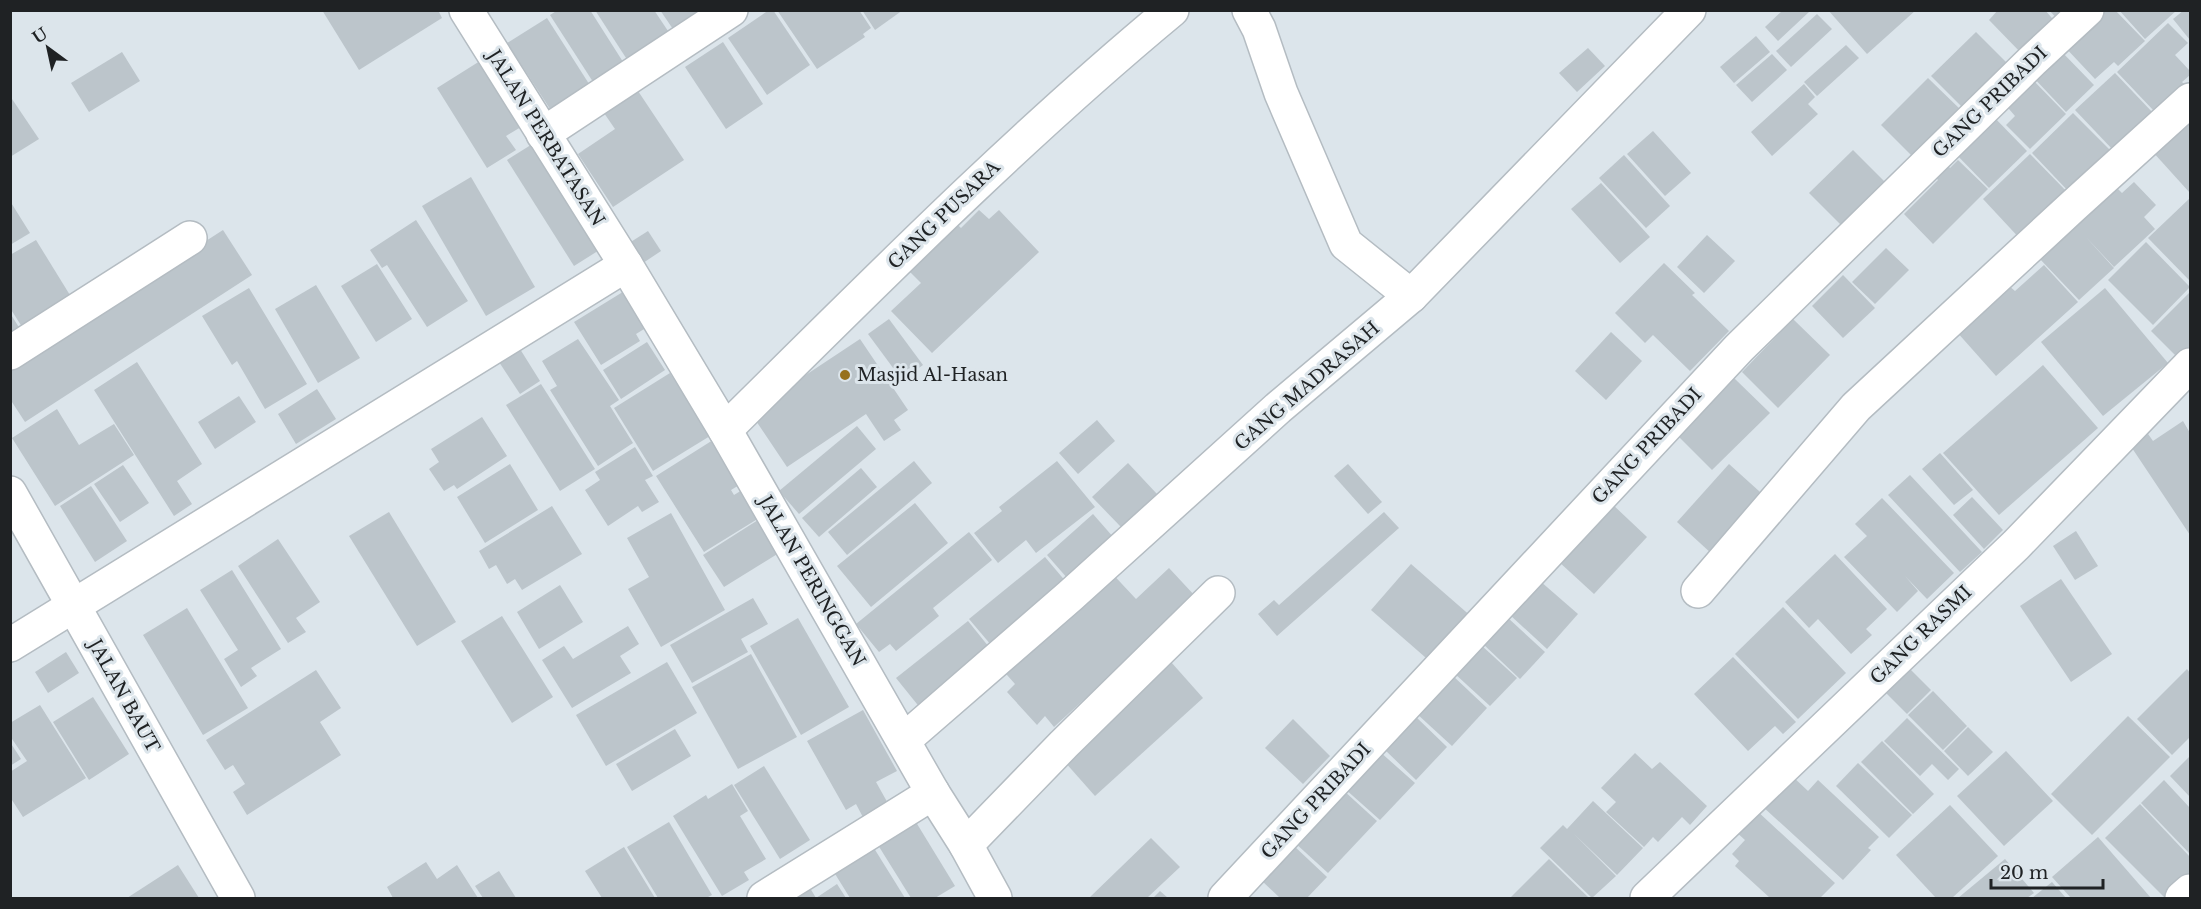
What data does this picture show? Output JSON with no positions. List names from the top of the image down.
{
  "streets": {
    "street": [
      "GANG PRIBADI",
      "JALAN PERBATASAN",
      "GANG PUSARA",
      "GANG MADRASAH",
      "JALAN PERINGGAN",
      "GANG RASMI",
      "JALAN BAUT"
    ]
  },
  "crossings": [
    ["JALAN PERBATASAN", "JALAN PERINGGAN"],
    ["GANG PUSARA", "JALAN PERINGGAN"],
    ["GANG MADRASAH", "JALAN PERINGGAN"]
  ],
  "places": ["Masjid Al-Hasan"],
  "scale_bar": "20 m",
  "north": "top left"
}
